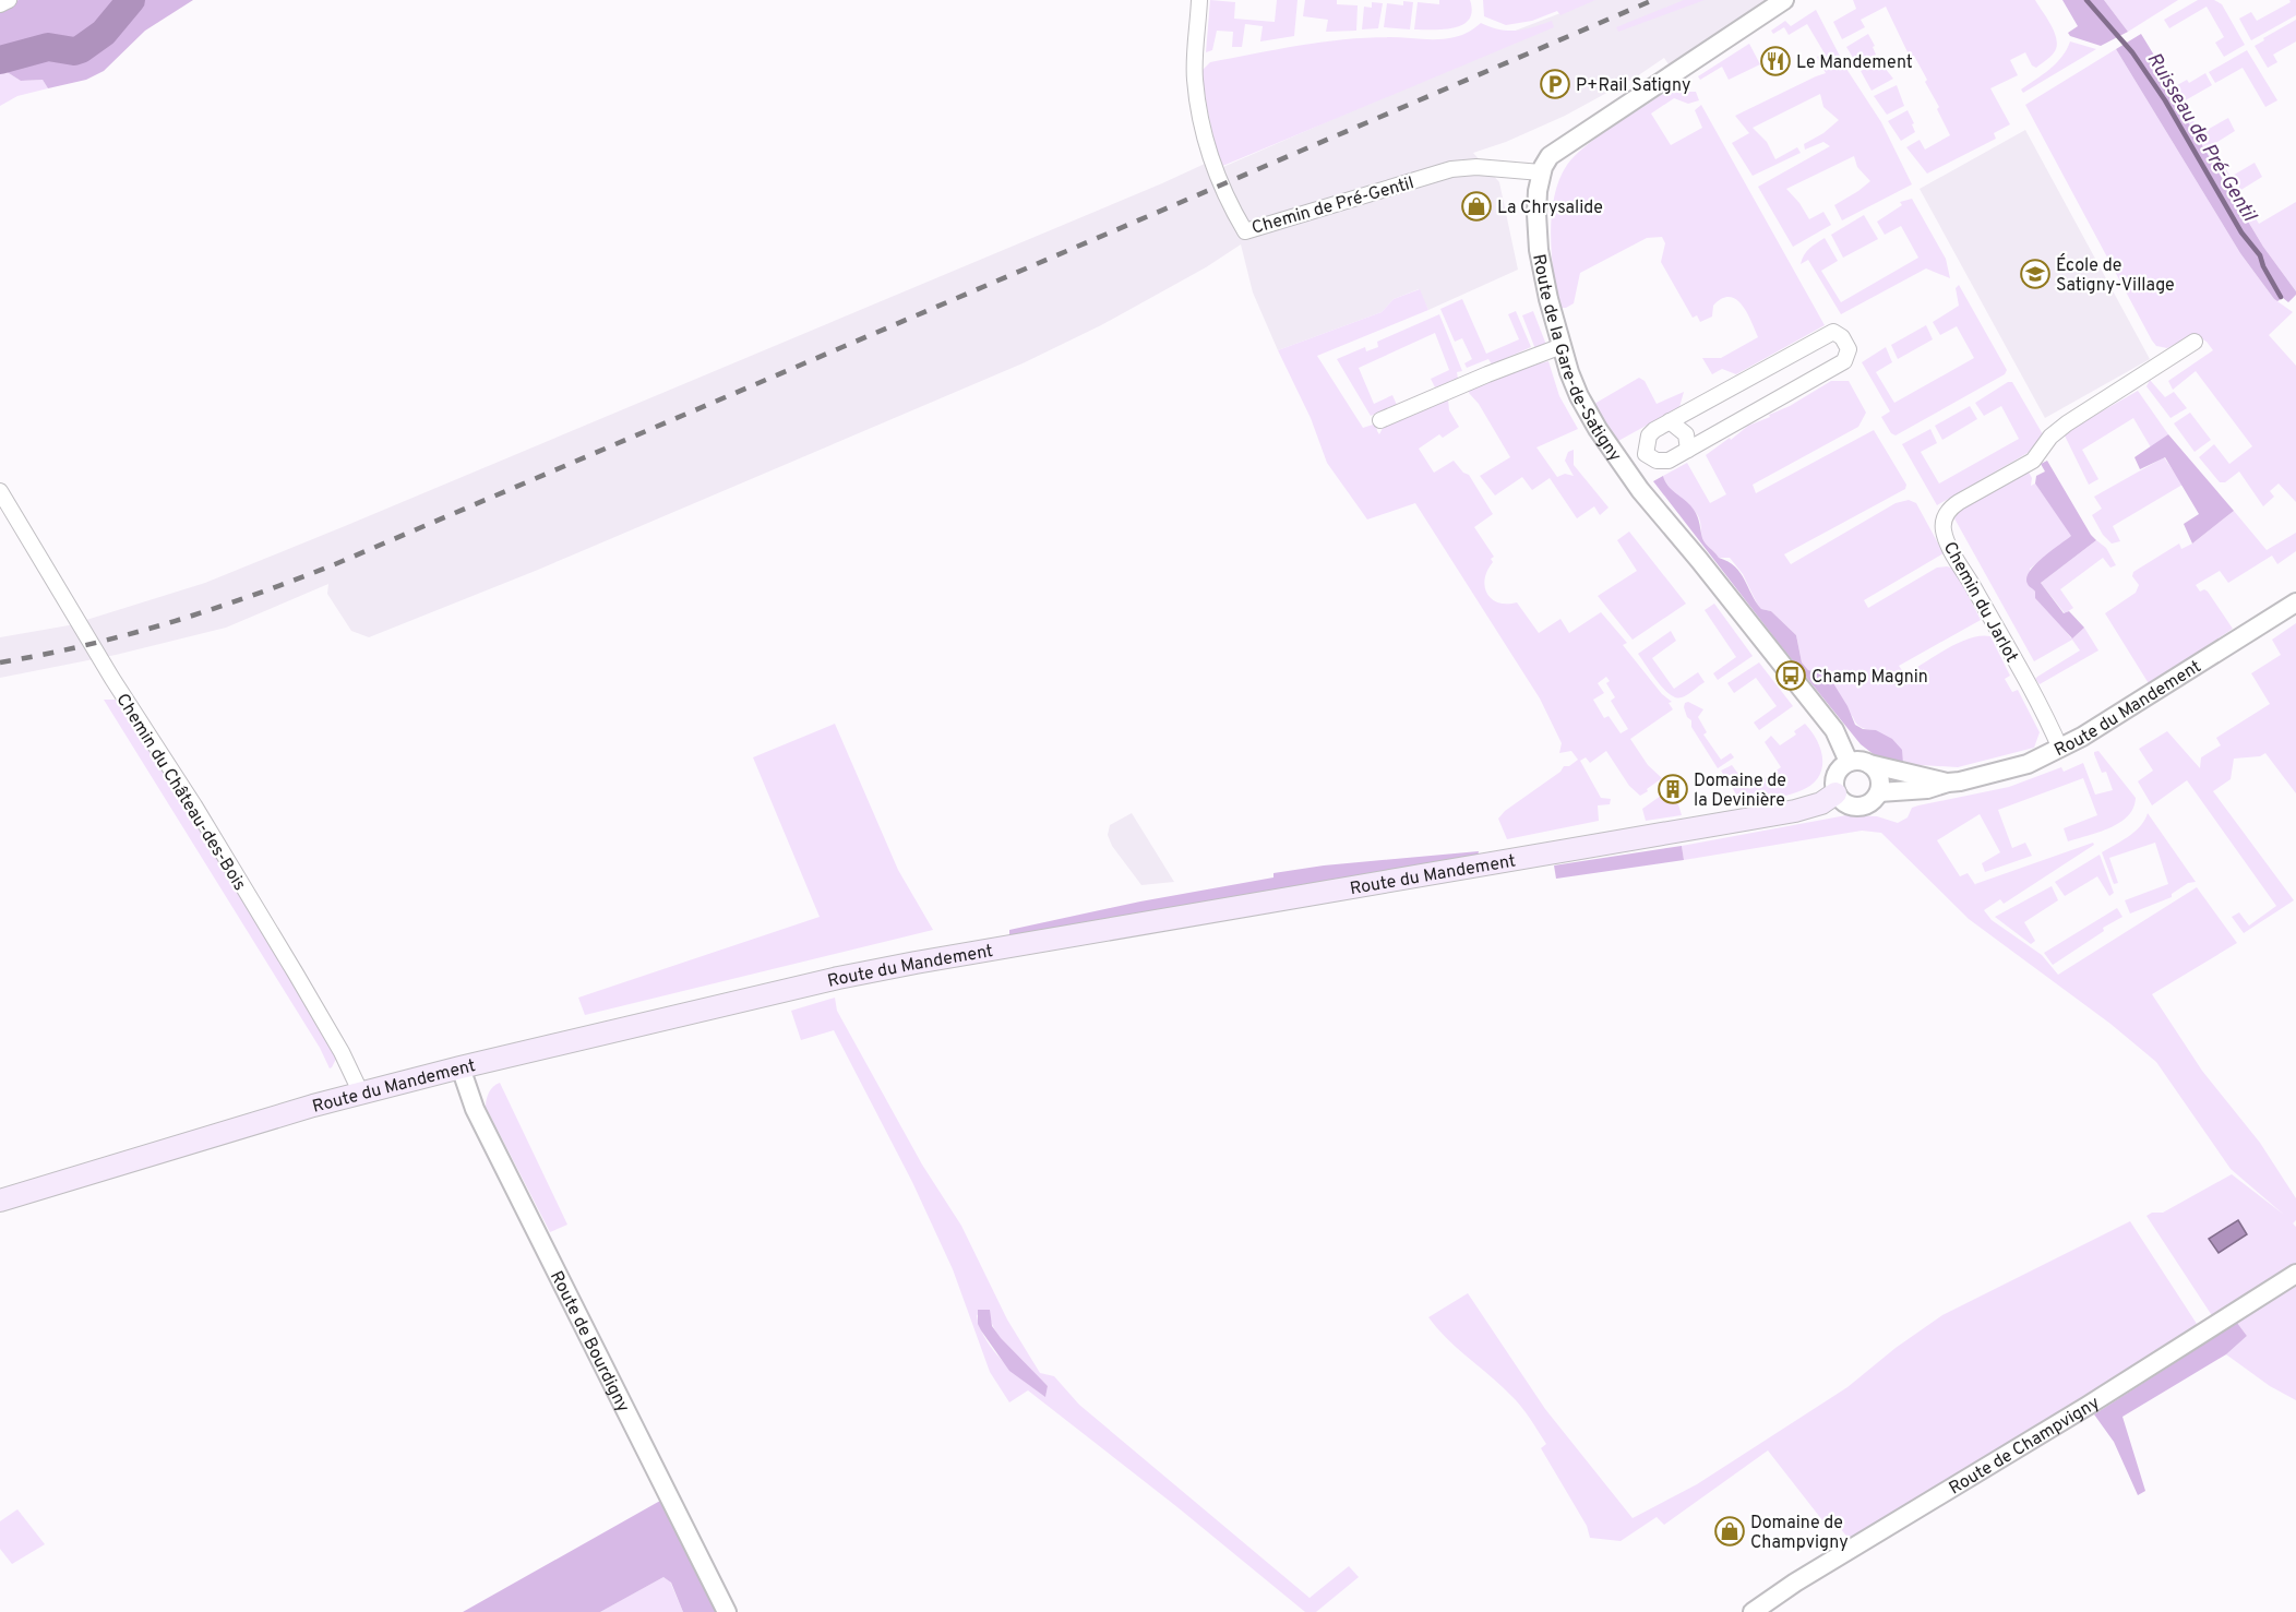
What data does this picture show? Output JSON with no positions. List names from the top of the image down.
{
  "streets": {
    "main road": ["Route du Mandement"],
    "street": [
      "Chemin de Pré-Gentil",
      "Route de la Gare-de-Satigny",
      "Chemin du Jarlot",
      "Chemin du Château-des-Bois",
      "Route de Bourdigny",
      "Route de Champvigny"
    ]
  },
  "crossings": [
    ["Chemin de Pré-Gentil", "Route de la Gare-de-Satigny"],
    ["Route de la Gare-de-Satigny", "Route du Mandement"],
    ["Chemin du Jarlot", "Route du Mandement"],
    ["Route du Mandement", "Chemin du Château-des-Bois"],
    ["Route du Mandement", "Route de Bourdigny"]
  ],
  "water": ["Ruisseau de Pré-Gentil"],
  "places": {
    "restaurant": ["Le Mandement"],
    "parking": ["P+Rail Satigny"],
    "shop": ["La Chrysalide", "Domaine de Champvigny"],
    "school or university": ["École de Satigny-Village"],
    "bus stop": ["Champ Magnin"],
    "building": ["Domaine de la Devinière"]
  }
}
